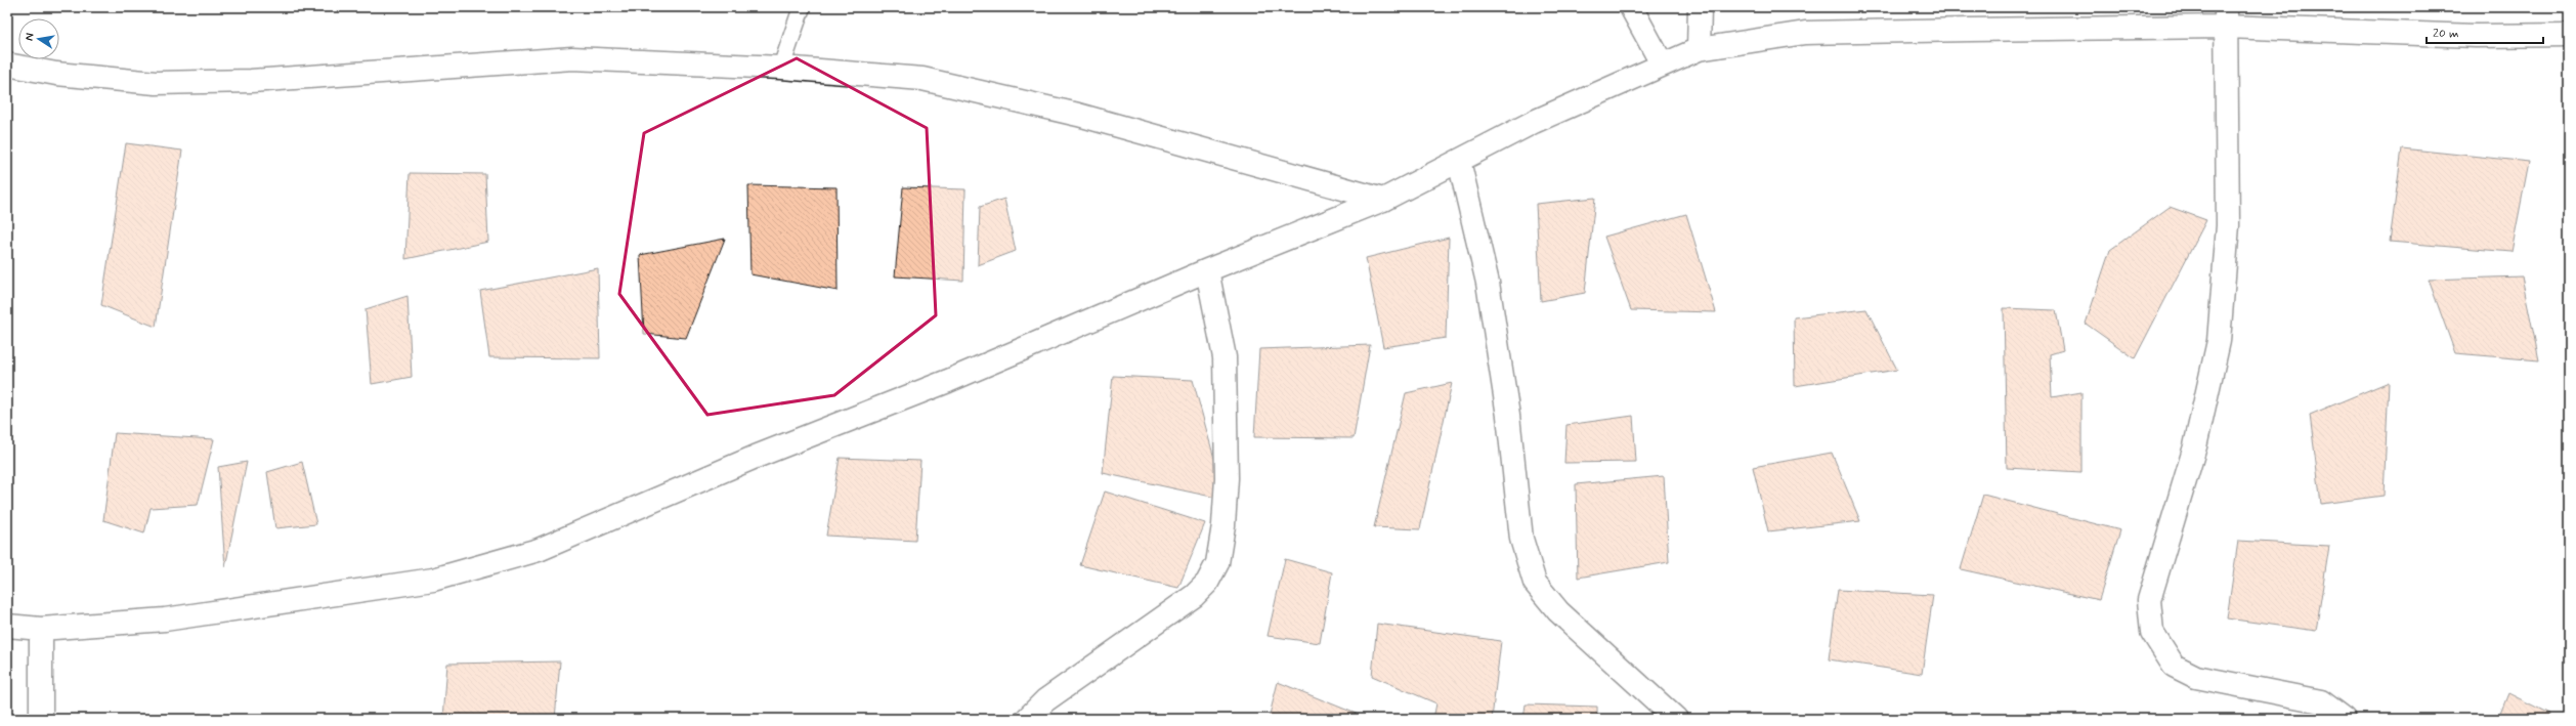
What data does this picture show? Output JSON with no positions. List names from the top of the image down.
{
  "scale_bar": "20 m",
  "north": "left"
}
